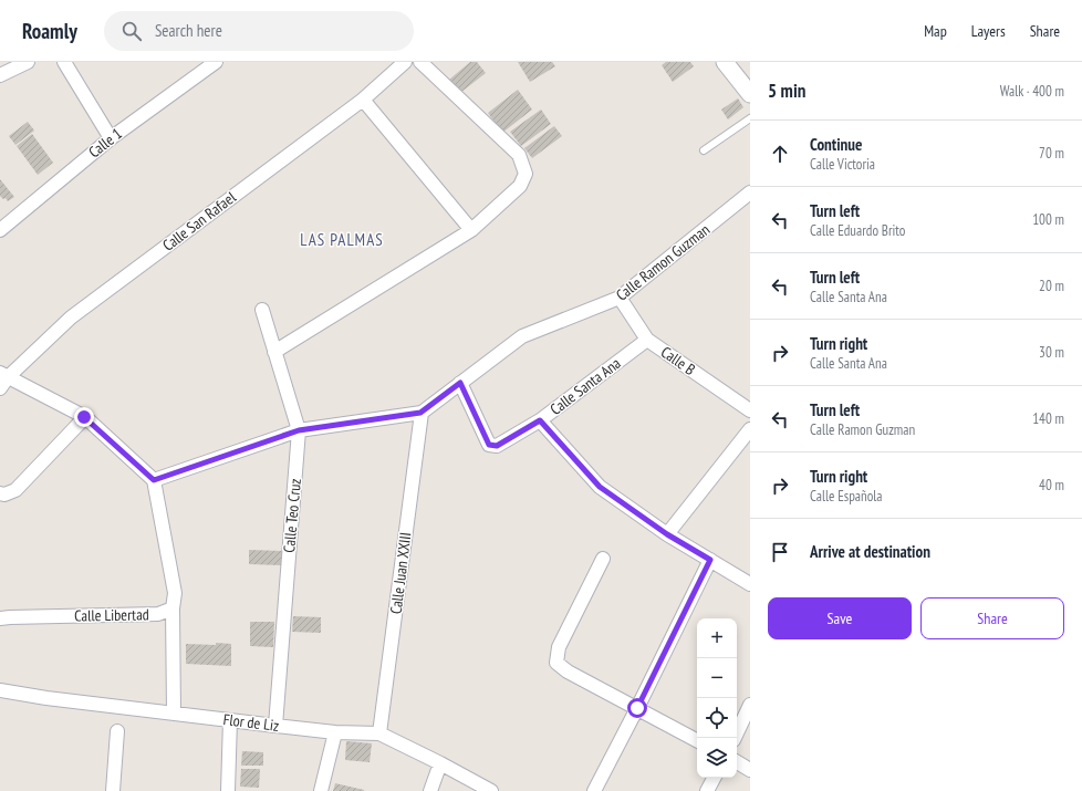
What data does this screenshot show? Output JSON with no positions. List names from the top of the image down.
{
  "streets": {
    "street": [
      "Calle 1",
      "Calle San Rafael",
      "Calle Ramon Guzman",
      "Calle B",
      "Calle Santa Ana",
      "Calle Teo Cruz",
      "Calle Juan XXIII",
      "Calle Libertad",
      "Flor de Liz"
    ]
  },
  "crossings": [
    ["Calle Ramon Guzman", "Calle B"],
    ["Calle Ramon Guzman", "Calle Santa Ana"],
    ["Calle Ramon Guzman", "Calle Teo Cruz"],
    ["Calle Ramon Guzman", "Calle Juan XXIII"],
    ["Calle B", "Calle Santa Ana"],
    ["Calle Teo Cruz", "Flor de Liz"],
    ["Calle Juan XXIII", "Flor de Liz"]
  ],
  "districts": ["LAS PALMAS"],
  "page": {
    "header": "Roamly",
    "search": "Search here",
    "nav": ["Map", "Layers", "Share"],
    "heading": ["5 min", "Walk · 400 m"],
    "list": [
      ["Continue", "Calle Victoria", "70 m"],
      ["Turn left", "Calle Eduardo Brito", "100 m"],
      ["Turn left", "Calle Santa Ana", "20 m"],
      ["Turn right", "Calle Santa Ana", "30 m"],
      ["Turn left", "Calle Ramon Guzman", "140 m"],
      ["Turn right", "Calle Española", "40 m"],
      "Arrive at destination"
    ],
    "buttons": ["Save", "Share"],
    "map_buttons": ["+", "−"]
  }
}
